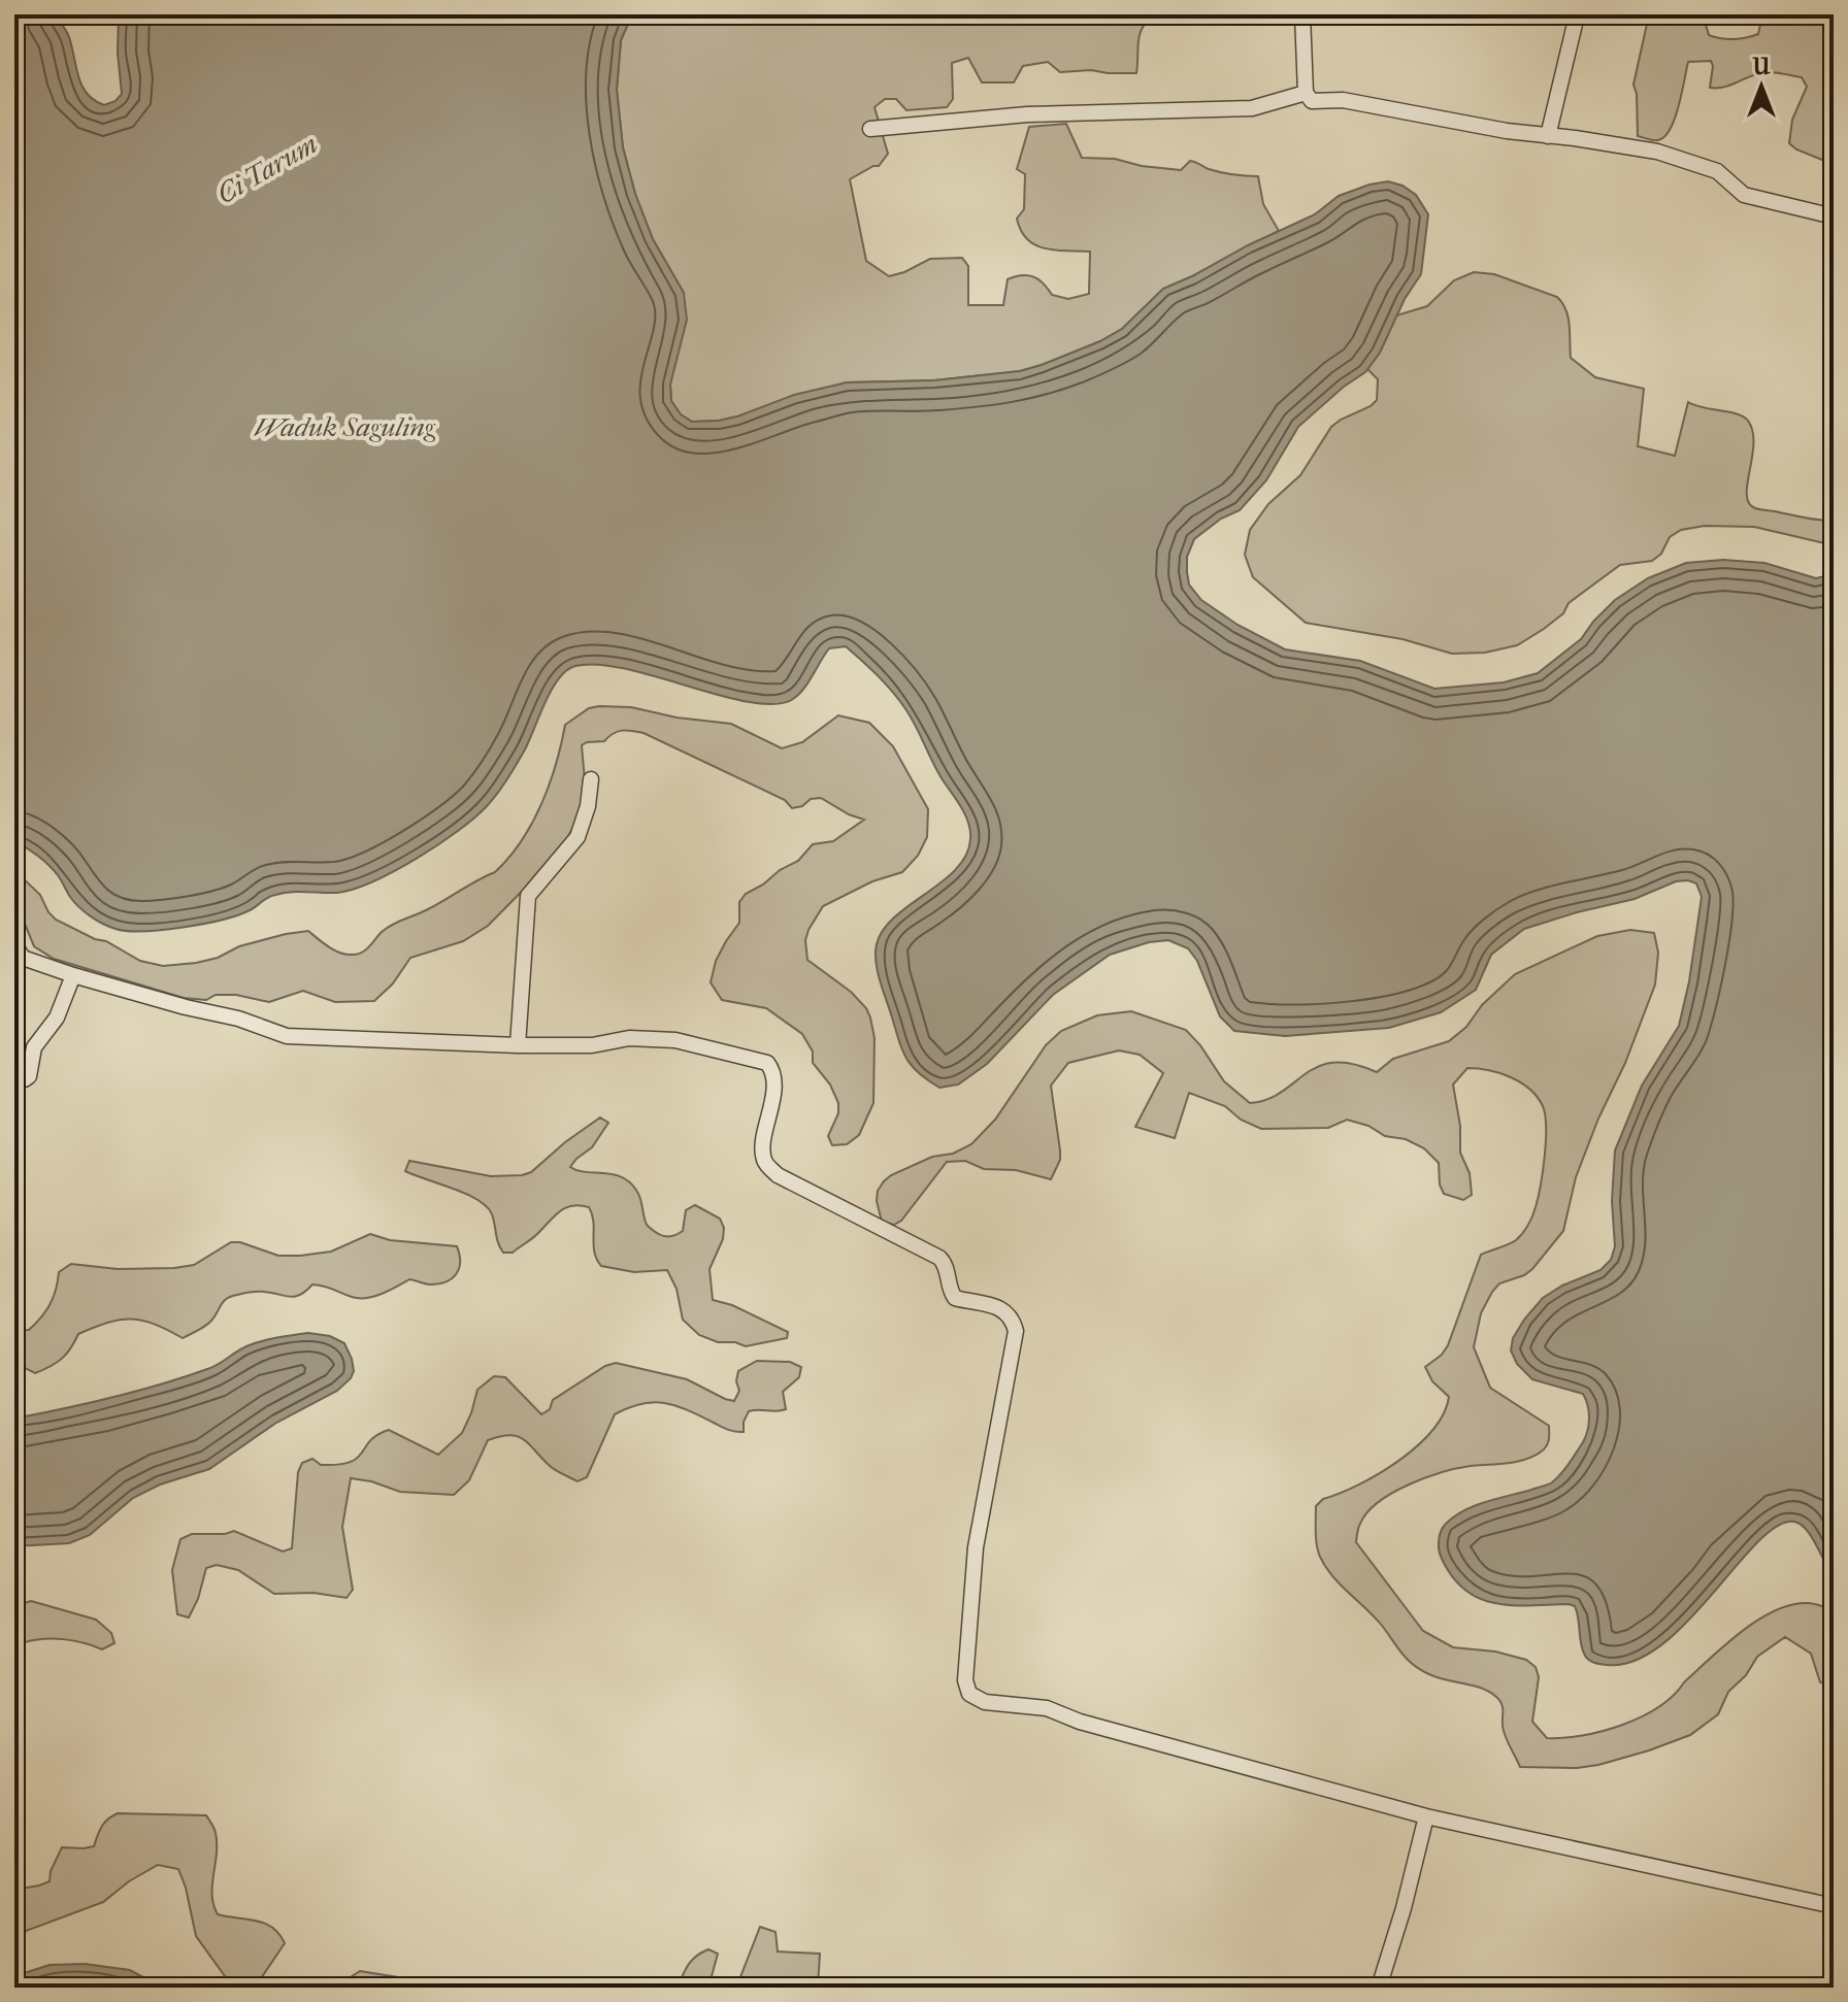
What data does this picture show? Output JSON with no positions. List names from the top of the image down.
{
  "water": ["Ci Tarum", "Waduk Saguling"],
  "north": "top"
}
